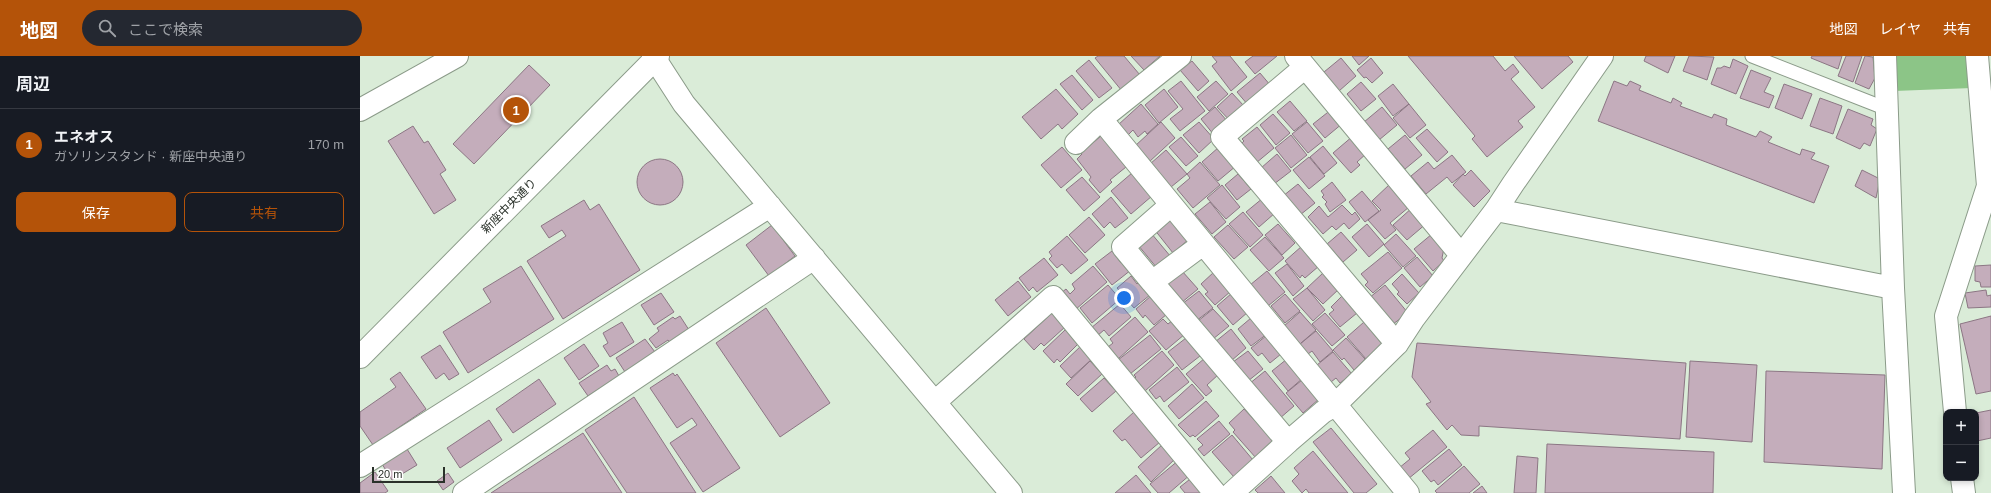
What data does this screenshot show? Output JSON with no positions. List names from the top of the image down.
{
  "streets": {
    "street": ["新座中央通り"]
  },
  "scale_bar": "20 m",
  "page": {
    "header": "地図",
    "search": "ここで検索",
    "nav": ["地図", "レイヤ", "共有"],
    "heading": "周辺",
    "pins": "1",
    "list": [
      {
        "mark": "1",
        "name": "エネオス",
        "note": "ガソリンスタンド · 新座中央通り",
        "value": "170 m"
      }
    ],
    "buttons": ["保存", "共有"],
    "map_buttons": ["+", "−"],
    "scale": "20 m"
  }
}
